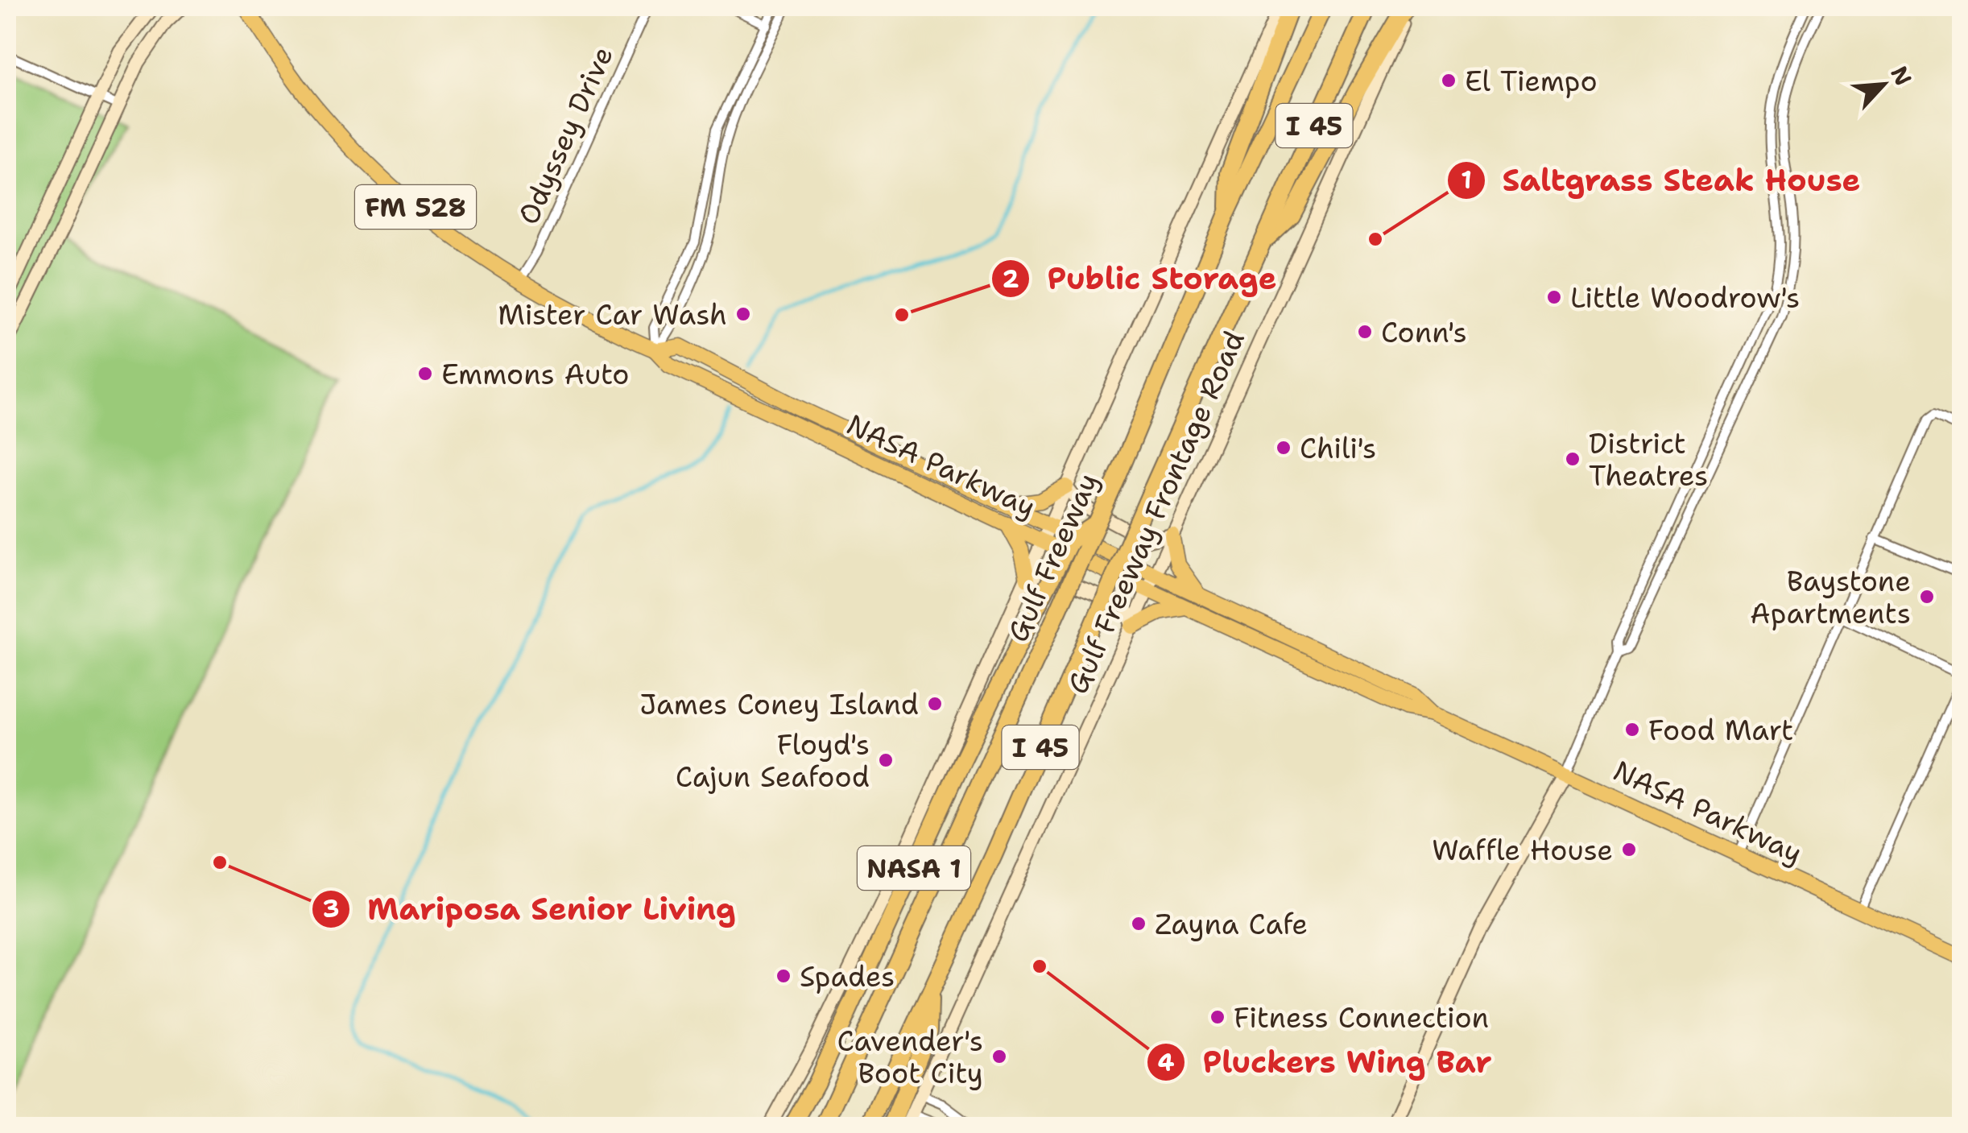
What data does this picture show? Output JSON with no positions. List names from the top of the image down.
{
  "streets": {
    "highway": ["I 45", "Gulf Freeway", "NASA 1"],
    "main road": ["FM 528", "NASA Parkway", "Gulf Freeway Frontage Road"],
    "street": ["Odyssey Drive"]
  },
  "crossings": [
    ["Odyssey Drive", "NASA Parkway"],
    ["NASA Parkway", "Gulf Freeway Frontage Road"],
    ["Gulf Freeway", "NASA 1"]
  ],
  "places": [
    "El Tiempo",
    "Saltgrass Steak House",
    "Little Woodrow's",
    "Mister Car Wash",
    "Public Storage",
    "Conn's",
    "Emmons Auto",
    "Chili's",
    "District Theatres",
    "Baystone Apartments",
    "James Coney Island",
    "Food Mart",
    "Floyd's Cajun Seafood",
    "Waffle House",
    "Mariposa Senior Living",
    "Zayna Cafe",
    "Pluckers Wing Bar",
    "Spades",
    "Fitness Connection",
    "Cavender's Boot City"
  ],
  "north": "top right"
}
